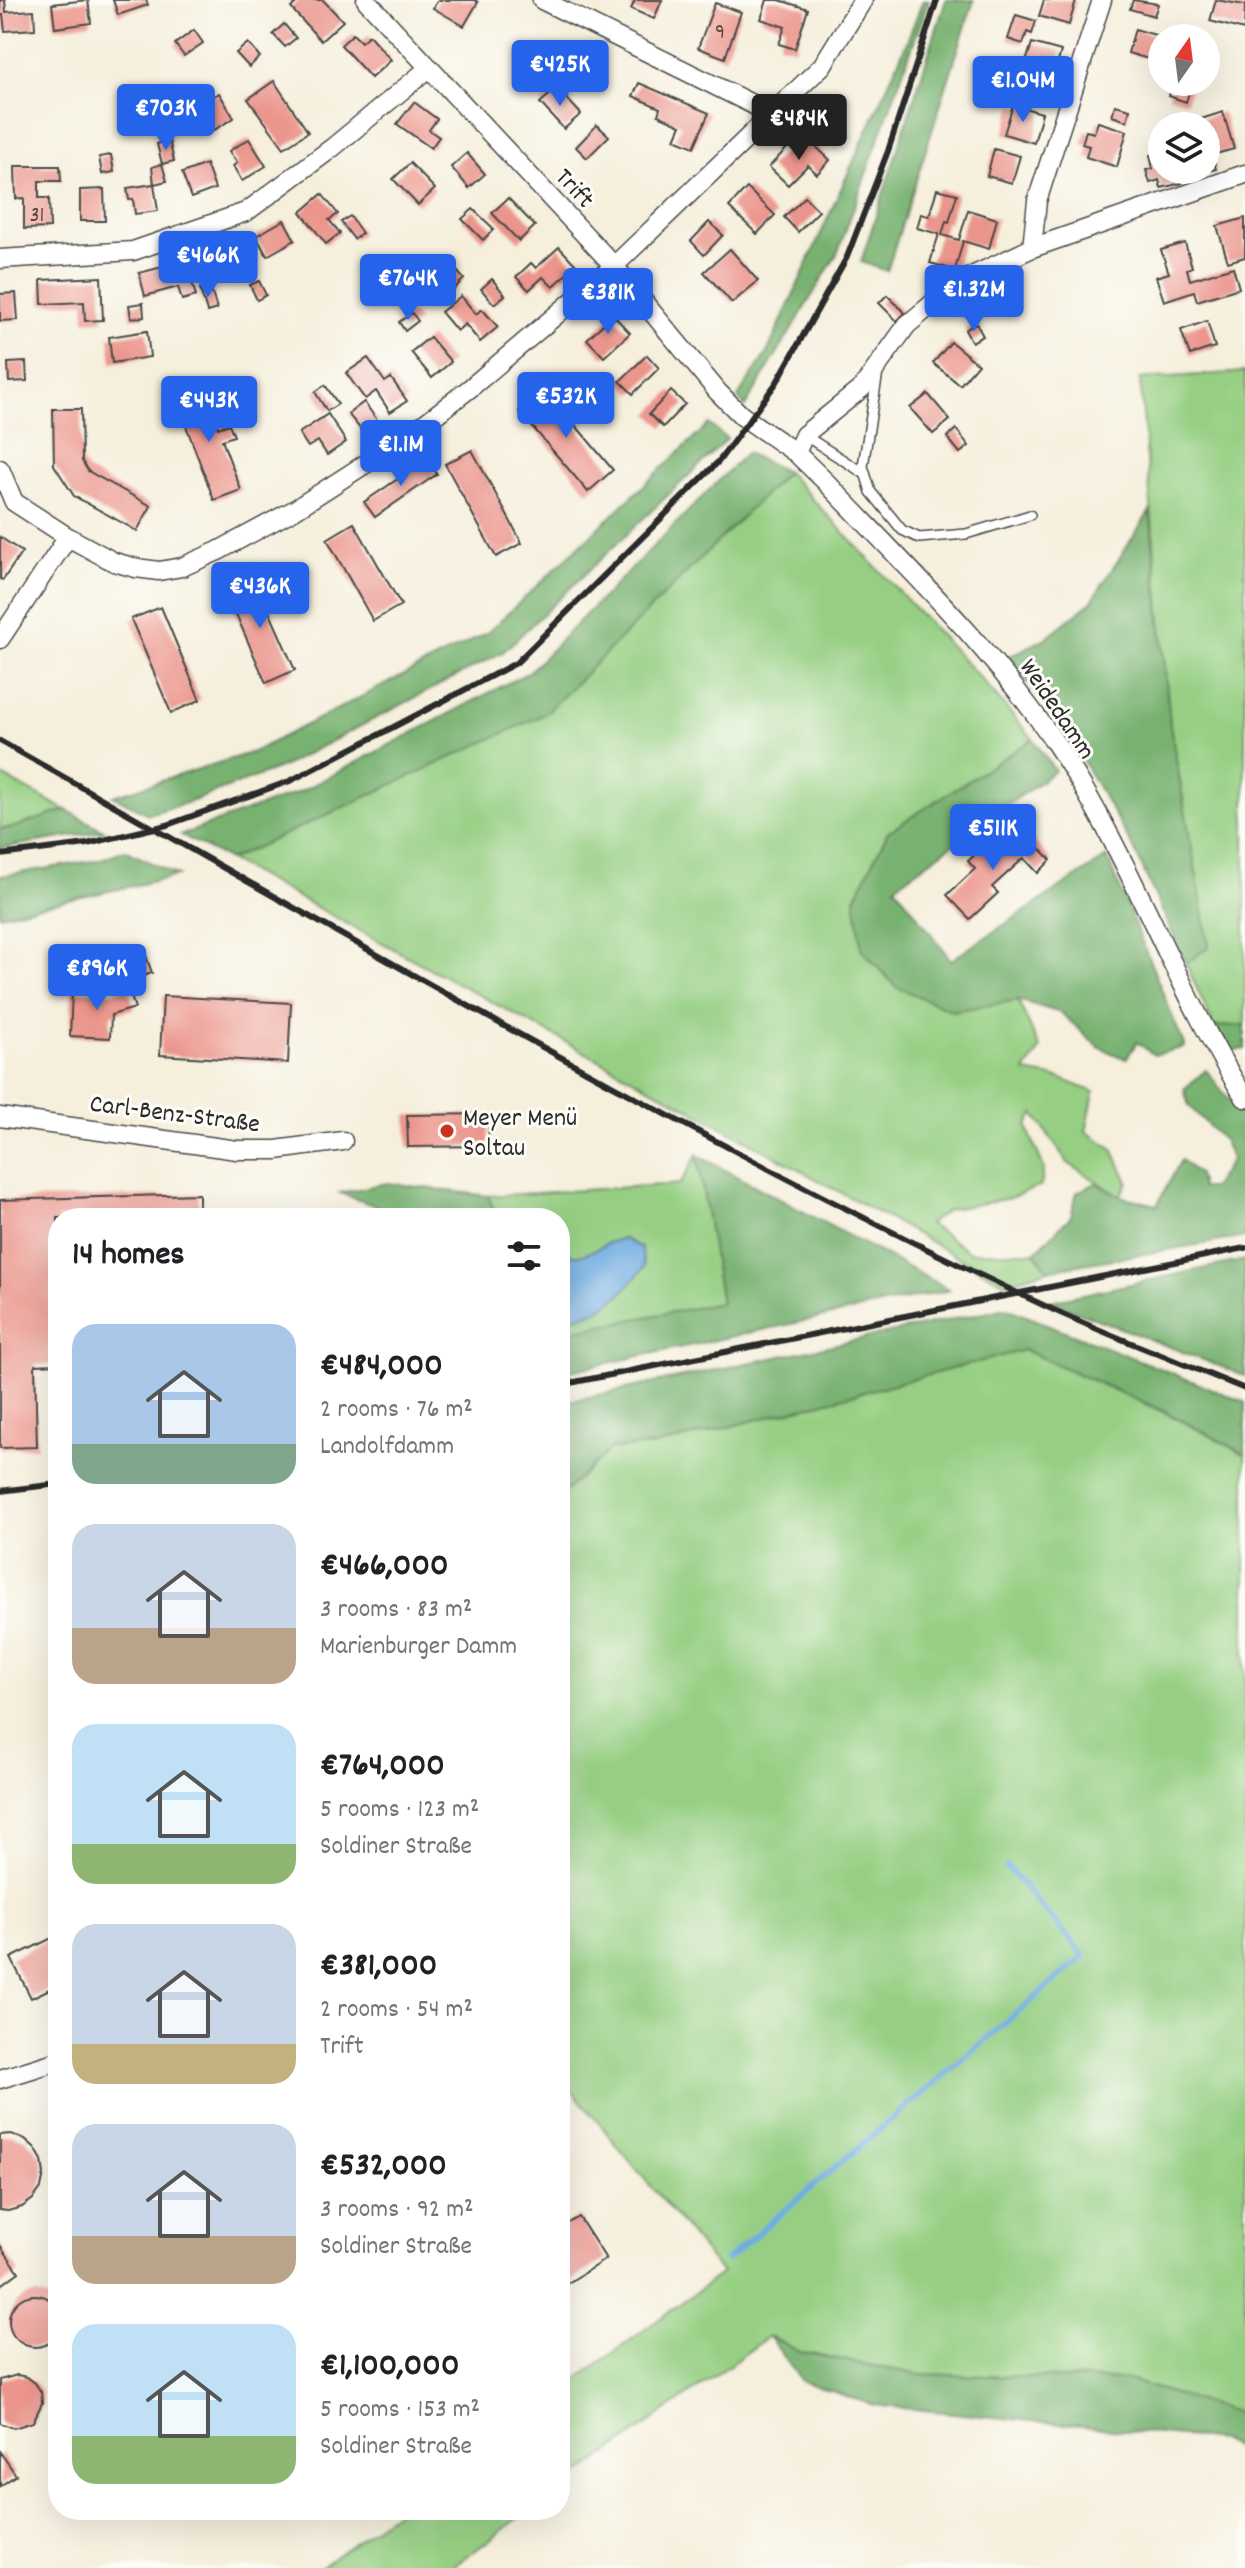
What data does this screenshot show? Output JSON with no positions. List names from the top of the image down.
{
  "streets": {
    "street": ["Trift", "Weidedamm", "Carl-Benz-Straße"]
  },
  "crossings": [
    ["Trift", "Weidedamm"]
  ],
  "places": ["Meyer Menü Soltau"],
  "house_numbers": ["9", "31"],
  "north": "top",
  "page": {
    "price": [
      "€425K",
      "€1.04M",
      "€703K",
      "€484K",
      "€466K",
      "€764K",
      "€1.32M",
      "€381K",
      "€532K",
      "€443K",
      "€1.1M",
      "€436K",
      "€511K",
      "€896K"
    ],
    "heading": "14 homes",
    "list": [
      {
        "name": "€484,000",
        "note": "2 rooms · 76 m² · Landolfdamm"
      },
      {
        "name": "€466,000",
        "note": "3 rooms · 83 m² · Marienburger Damm"
      },
      {
        "name": "€764,000",
        "note": "5 rooms · 123 m² · Soldiner Straße"
      },
      {
        "name": "€381,000",
        "note": "2 rooms · 54 m² · Trift"
      },
      {
        "name": "€532,000",
        "note": "3 rooms · 92 m² · Soldiner Straße"
      },
      {
        "name": "€1,100,000",
        "note": "5 rooms · 153 m² · Soldiner Straße"
      }
    ]
  }
}
